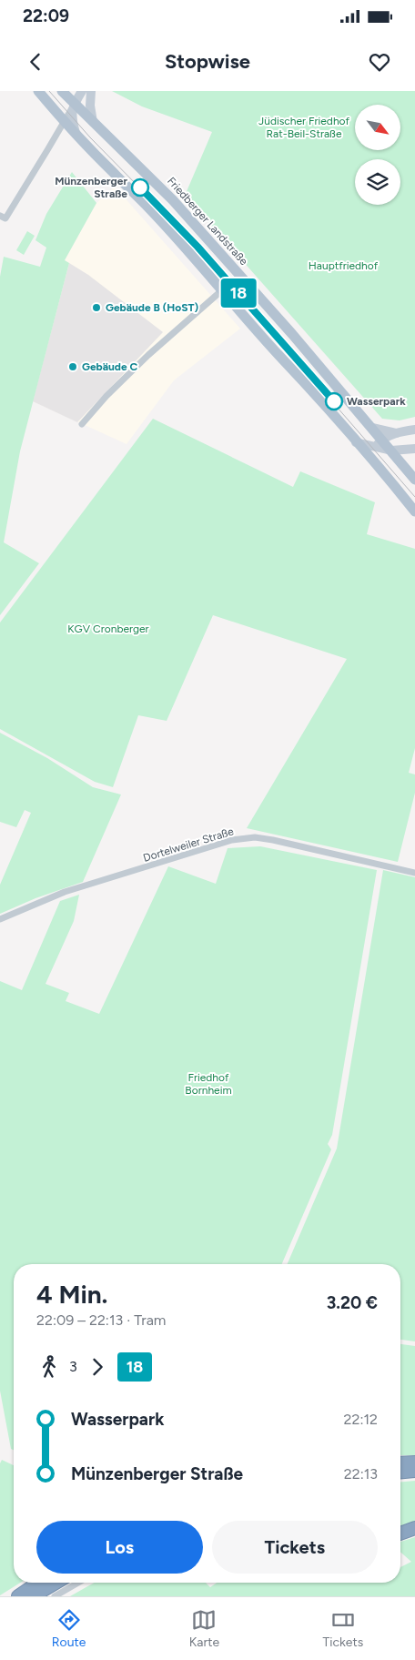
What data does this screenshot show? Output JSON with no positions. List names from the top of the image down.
{
  "streets": {
    "main road": ["Friedberger Landstraße"],
    "street": ["Dortelweiler Straße"]
  },
  "parks": [
    "Jüdischer Friedhof Rat-Beil-Straße",
    "Hauptfriedhof",
    "KGV Cronberger",
    "Friedhof Bornheim"
  ],
  "places": [
    "Münzenberger Straße",
    "Gebäude B (HoST)",
    "Gebäude C",
    "Wasserpark"
  ],
  "lines": ["tram line 18"],
  "north": "bottom right",
  "page": {
    "status": "22:09",
    "header": "Stopwise",
    "on_map": "18",
    "heading": ["4 Min.", "22:09 – 22:13 · Tram", "3.20 €"],
    "legs": ["3", "18"],
    "list": [
      {
        "name": "Wasserpark",
        "value": "22:12"
      },
      {
        "name": "Münzenberger Straße",
        "value": "22:13"
      }
    ],
    "buttons": ["Los", "Tickets"],
    "tabs": ["Route", "Karte", "Tickets"]
  }
}
